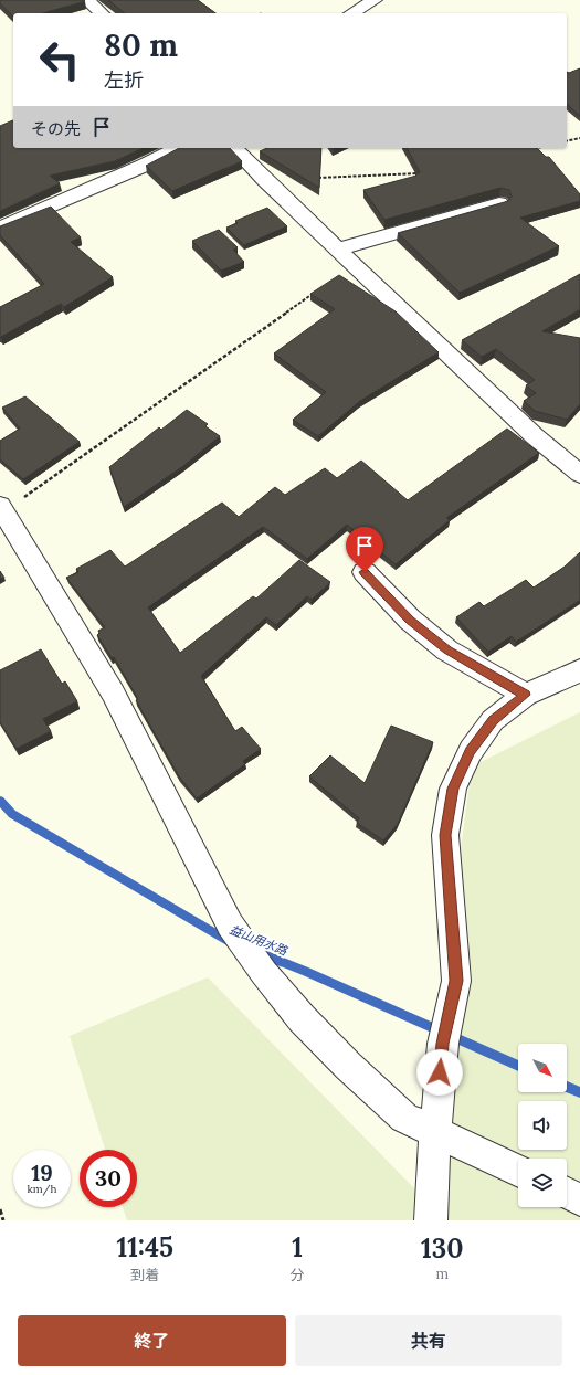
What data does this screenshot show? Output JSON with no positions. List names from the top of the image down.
{
  "water": ["益山用水路"],
  "north": "bottom right",
  "page": {
    "turn": ["80 m", "左折"],
    "then": "その先",
    "speed": "19 km/h",
    "limit": "30",
    "eta": [
      "11:45",
      "到着",
      "1",
      "分",
      "130",
      "m"
    ],
    "buttons": ["終了", "共有"]
  }
}
